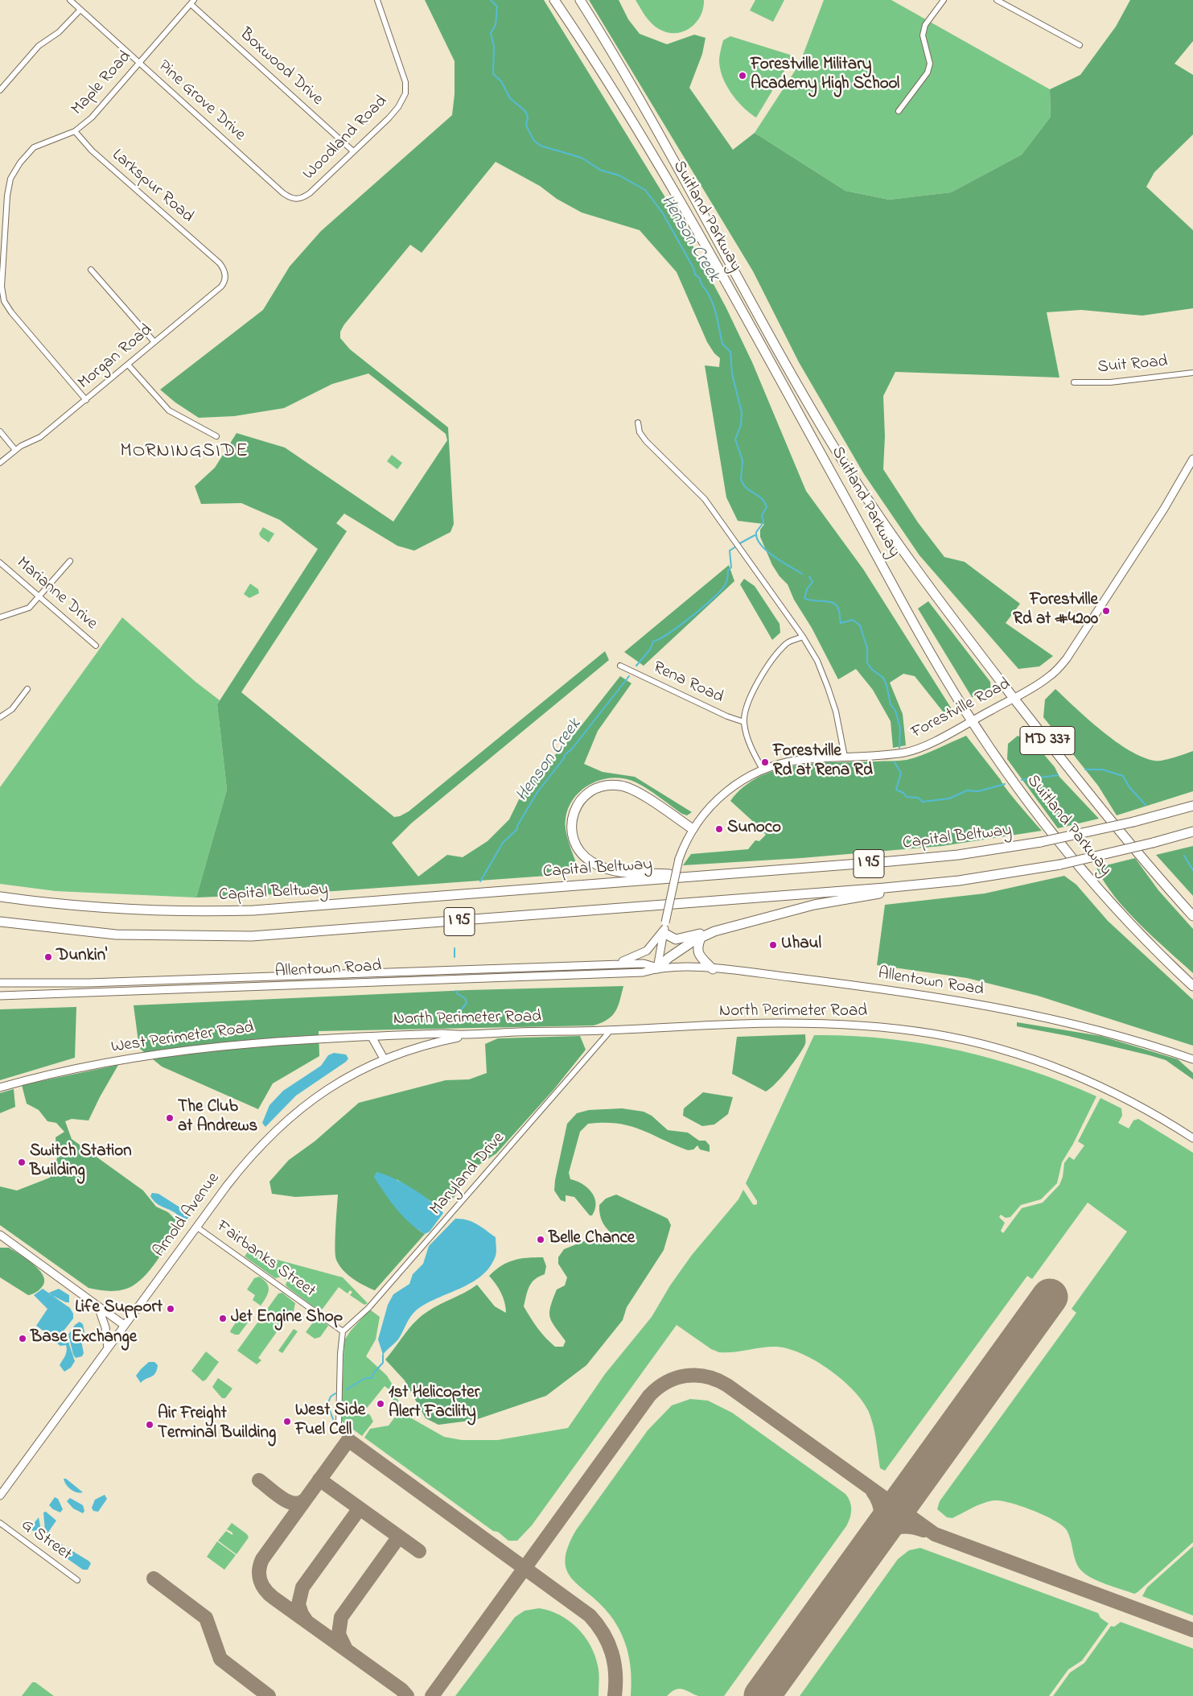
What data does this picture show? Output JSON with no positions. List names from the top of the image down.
{
  "streets": {
    "highway": [
      "Suitland Parkway",
      "MD 337",
      "Capital Beltway",
      "I 95"
    ],
    "main road": [
      "Forestville Road",
      "Allentown Road",
      "North Perimeter Road",
      "West Perimeter Road",
      "Arnold Avenue"
    ],
    "street": [
      "Boxwood Drive",
      "Maple Road",
      "Pine Grove Drive",
      "Woodland Road",
      "Larkspur Road",
      "Morgan Road",
      "Suit Road",
      "Marianne Drive",
      "Rena Road",
      "Maryland Drive",
      "Fairbanks Street",
      "G Street"
    ]
  },
  "crossings": [
    ["Boxwood Drive", "Maple Road"],
    ["Boxwood Drive", "Woodland Road"],
    ["Maple Road", "Pine Grove Drive"],
    ["Maple Road", "Larkspur Road"],
    ["Maple Road", "Morgan Road"],
    ["Pine Grove Drive", "Woodland Road"],
    ["Larkspur Road", "Morgan Road"],
    ["Suitland Parkway", "Forestville Road"],
    ["Rena Road", "Forestville Road"],
    ["Forestville Road", "Allentown Road"],
    ["North Perimeter Road", "West Perimeter Road"],
    ["North Perimeter Road", "Maryland Drive"],
    ["North Perimeter Road", "Arnold Avenue"],
    ["Maryland Drive", "Fairbanks Street"],
    ["Arnold Avenue", "Fairbanks Street"]
  ],
  "districts": ["MORNINGSIDE"],
  "water": ["Henson Creek"],
  "places": [
    "Forestville Military Academy High School",
    "Forestville Rd at #4200",
    "Forestville Rd at Rena Rd",
    "Sunoco",
    "Uhaul",
    "Dunkin'",
    "The Club at Andrews",
    "Switch Station Building",
    "Belle Chance",
    "Life Support",
    "Jet Engine Shop",
    "Base Exchange",
    "1st Helicopter Alert Facility",
    "West Side Fuel Cell",
    "Air Freight Terminal Building"
  ]
}
